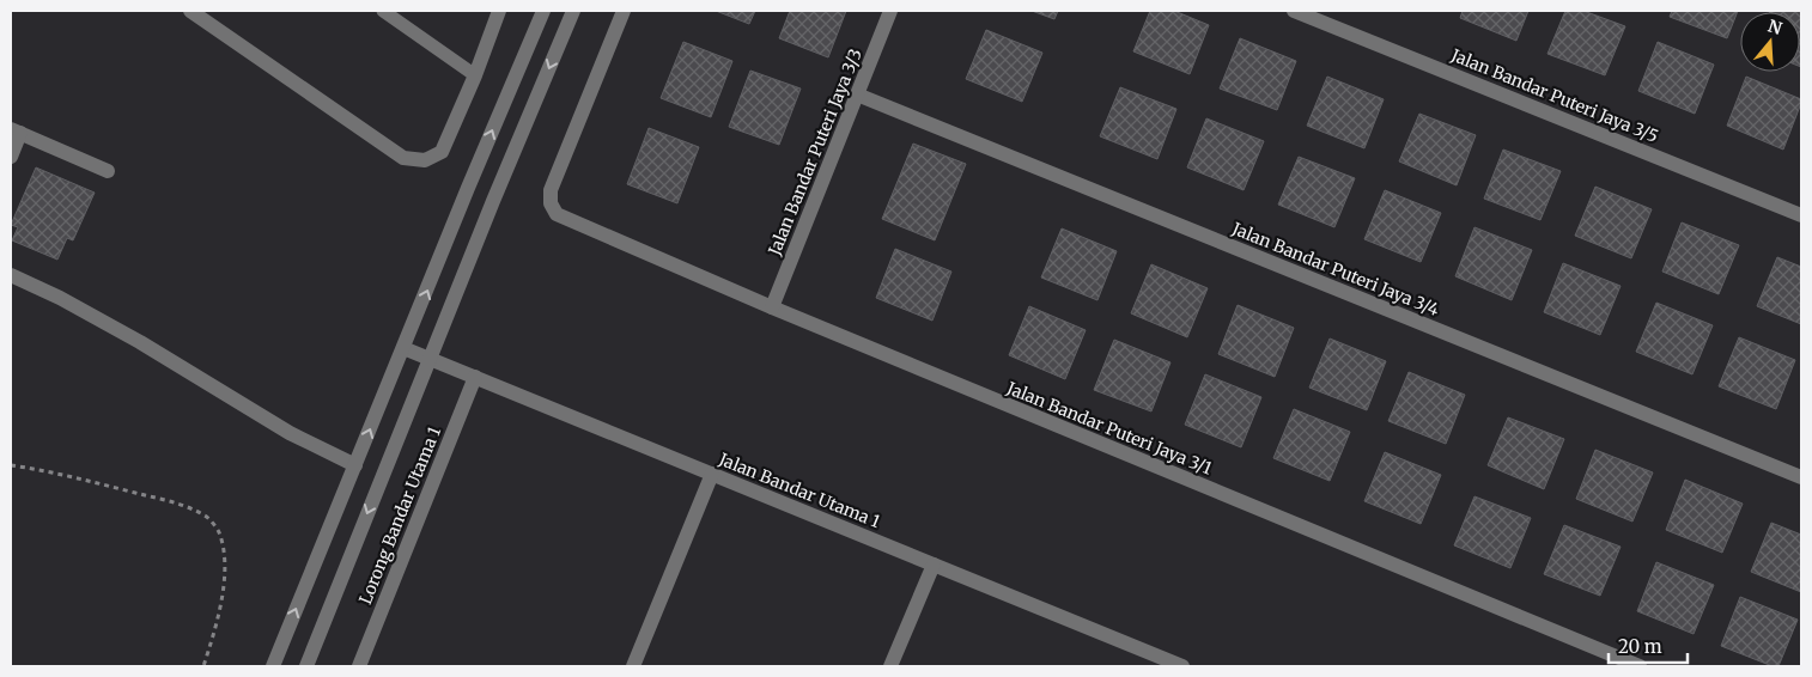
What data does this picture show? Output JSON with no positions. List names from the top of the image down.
{
  "streets": {
    "street": [
      "Jalan Bandar Puteri Jaya 3/5",
      "Jalan Bandar Puteri Jaya 3/3",
      "Jalan Bandar Puteri Jaya 3/4",
      "Jalan Bandar Puteri Jaya 3/1",
      "Jalan Bandar Utama 1",
      "Lorong Bandar Utama 1"
    ]
  },
  "crossings": [
    ["Jalan Bandar Puteri Jaya 3/3", "Jalan Bandar Puteri Jaya 3/4"],
    ["Jalan Bandar Puteri Jaya 3/3", "Jalan Bandar Puteri Jaya 3/1"],
    ["Jalan Bandar Utama 1", "Lorong Bandar Utama 1"]
  ],
  "scale_bar": "20 m",
  "north": "top"
}
